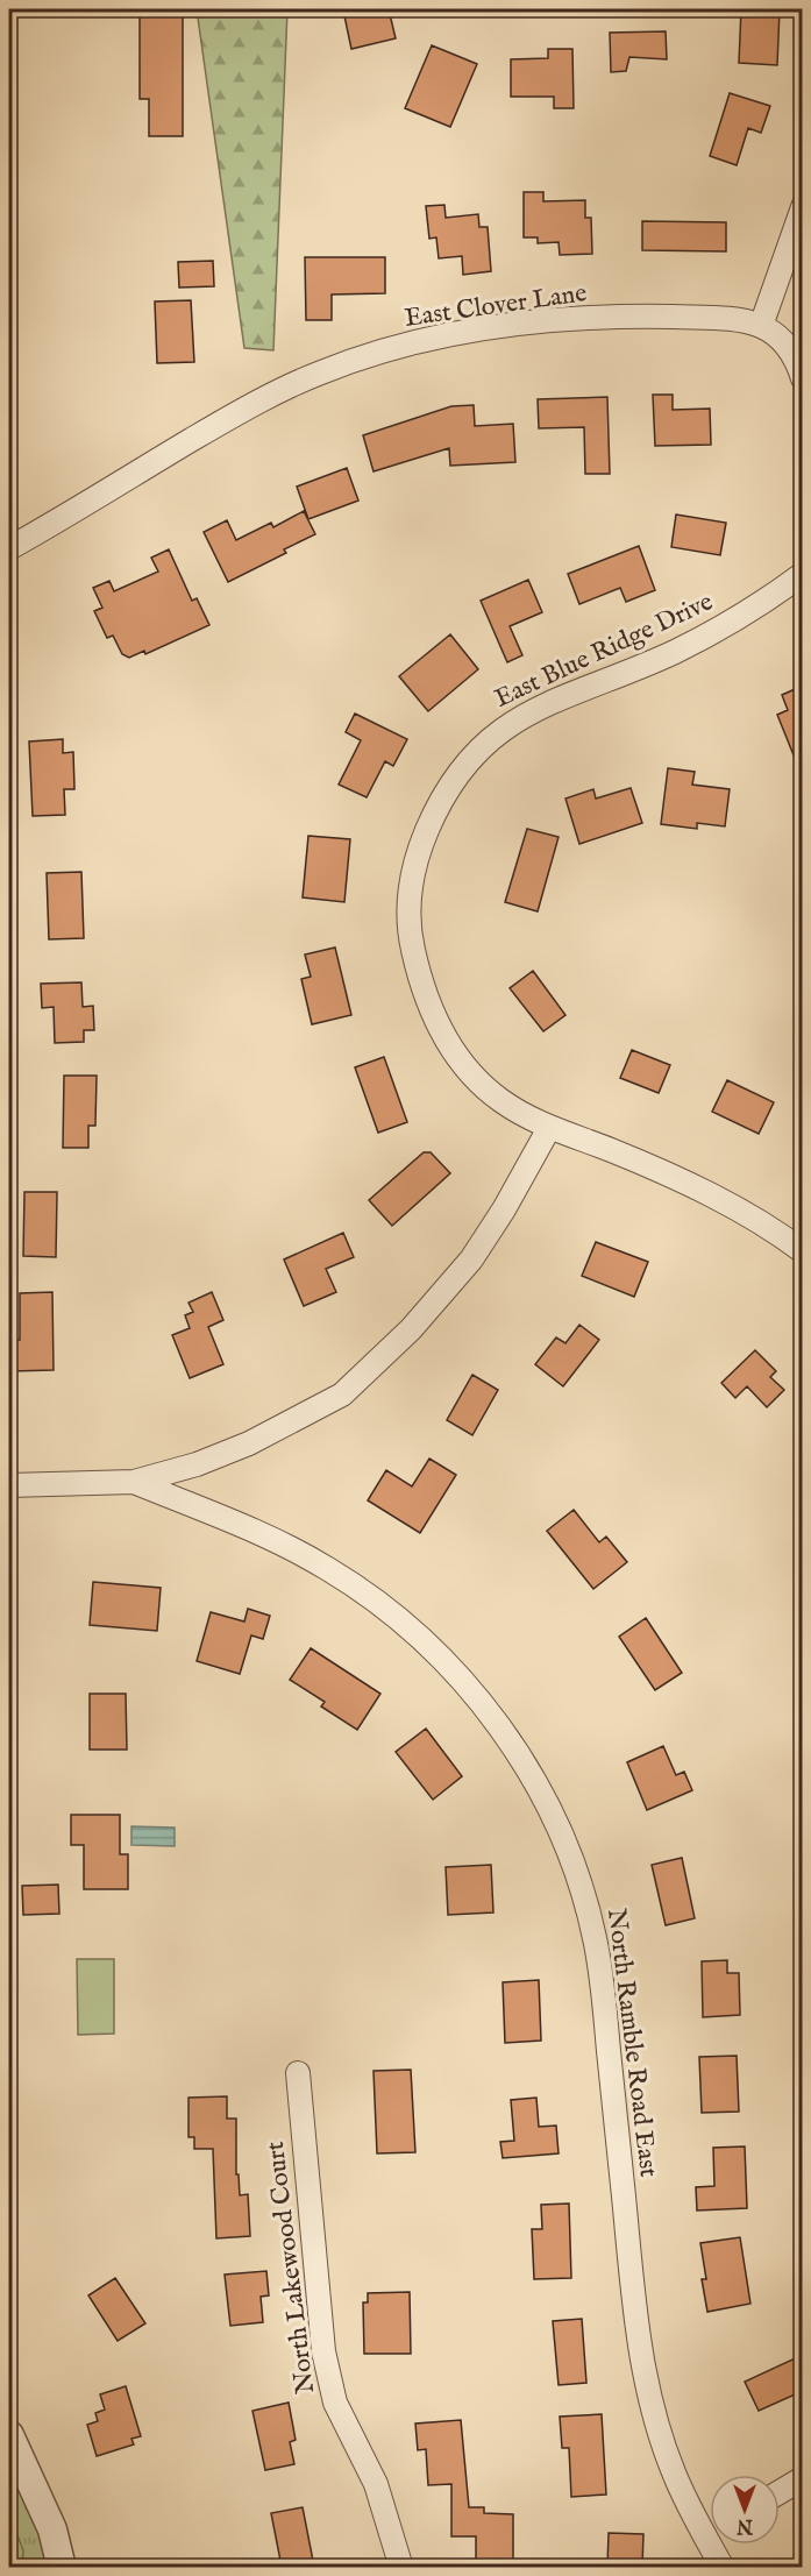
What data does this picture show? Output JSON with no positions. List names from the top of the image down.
{
  "streets": {
    "street": [
      "East Clover Lane",
      "East Blue Ridge Drive",
      "North Ramble Road East",
      "North Lakewood Court"
    ]
  },
  "north": "bottom"
}
